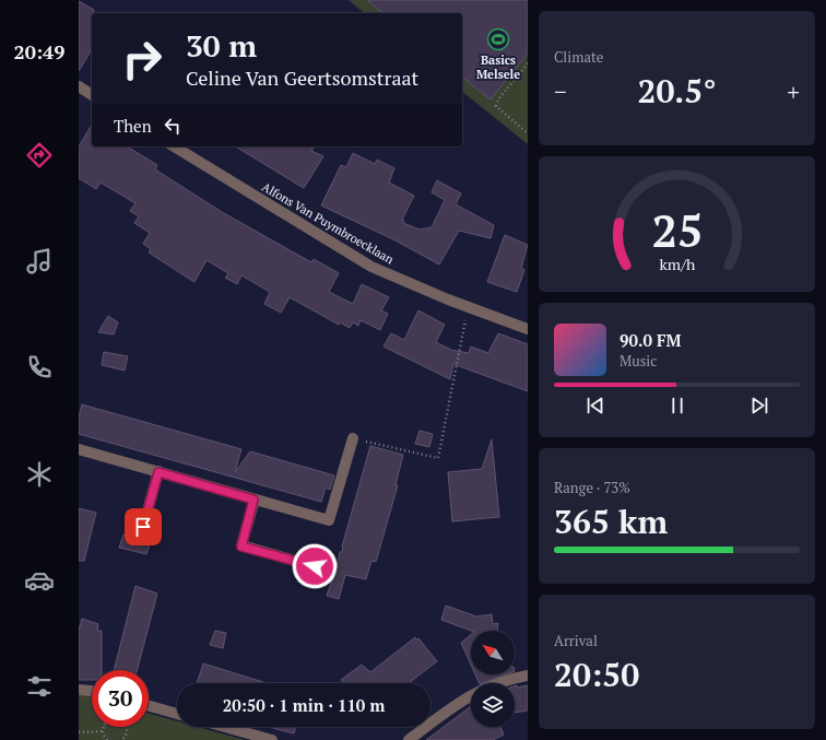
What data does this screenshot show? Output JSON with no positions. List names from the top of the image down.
{
  "streets": {
    "street": ["Alfons Van Puymbroecklaan"]
  },
  "places": {
    "sports": ["Basics Melsele"]
  },
  "north": "top left",
  "page": {
    "tabs": "20:49",
    "tile": [
      "Climate",
      ["Range · 73%", "365 km"],
      ["Arrival", "20:50"]
    ],
    "turn": ["30 m", "Celine Van Geertsomstraat"],
    "heat": ["−", "20.5°", "+"],
    "then": "Then",
    "song": ["90.0 FM", "Music"],
    "limit": "30",
    "trip": "20:50 · 1 min · 110 m",
    "gauge": ["25", "km/h"]
  }
}
